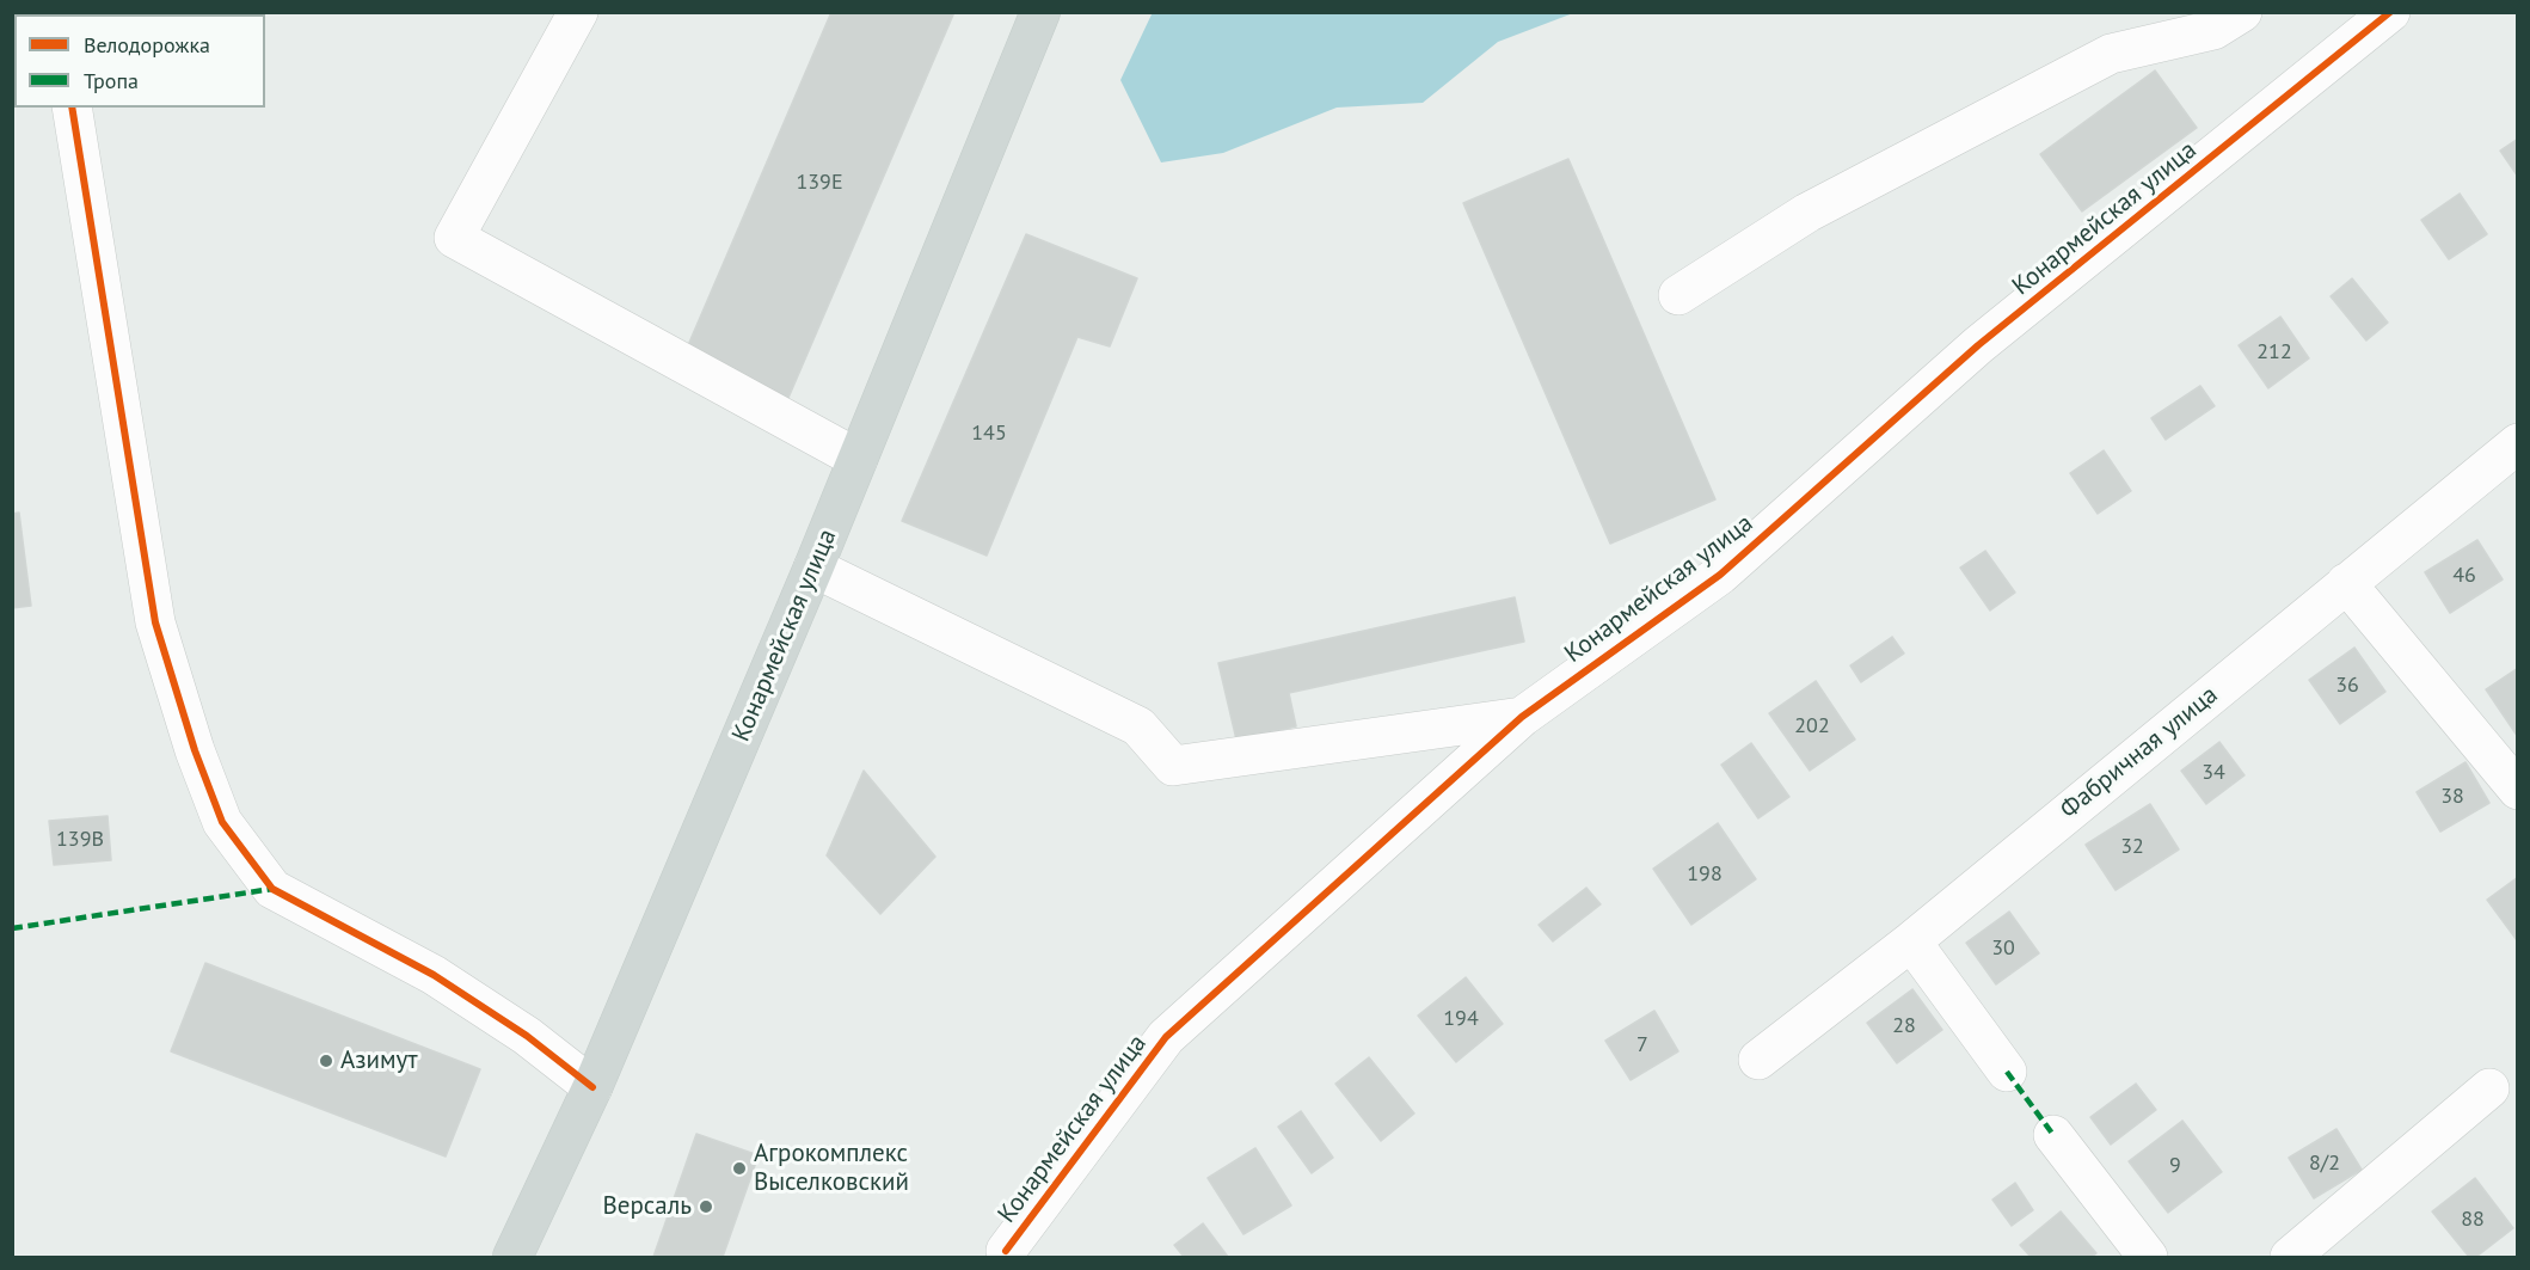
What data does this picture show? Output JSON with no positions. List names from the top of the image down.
{
  "streets": {
    "main road": ["Конармейская улица"],
    "street": ["Фабричная улица"]
  },
  "places": ["Азимут", "Агрокомплекс Выселковский", "Версаль"],
  "house_numbers": [
    "139Е",
    "212",
    "145",
    "46",
    "36",
    "202",
    "34",
    "38",
    "139В",
    "32",
    "198",
    "30",
    "194",
    "28",
    "7",
    "8/2",
    "9",
    "88"
  ],
  "legend": ["Велодорожка", "Тропа"]
}
